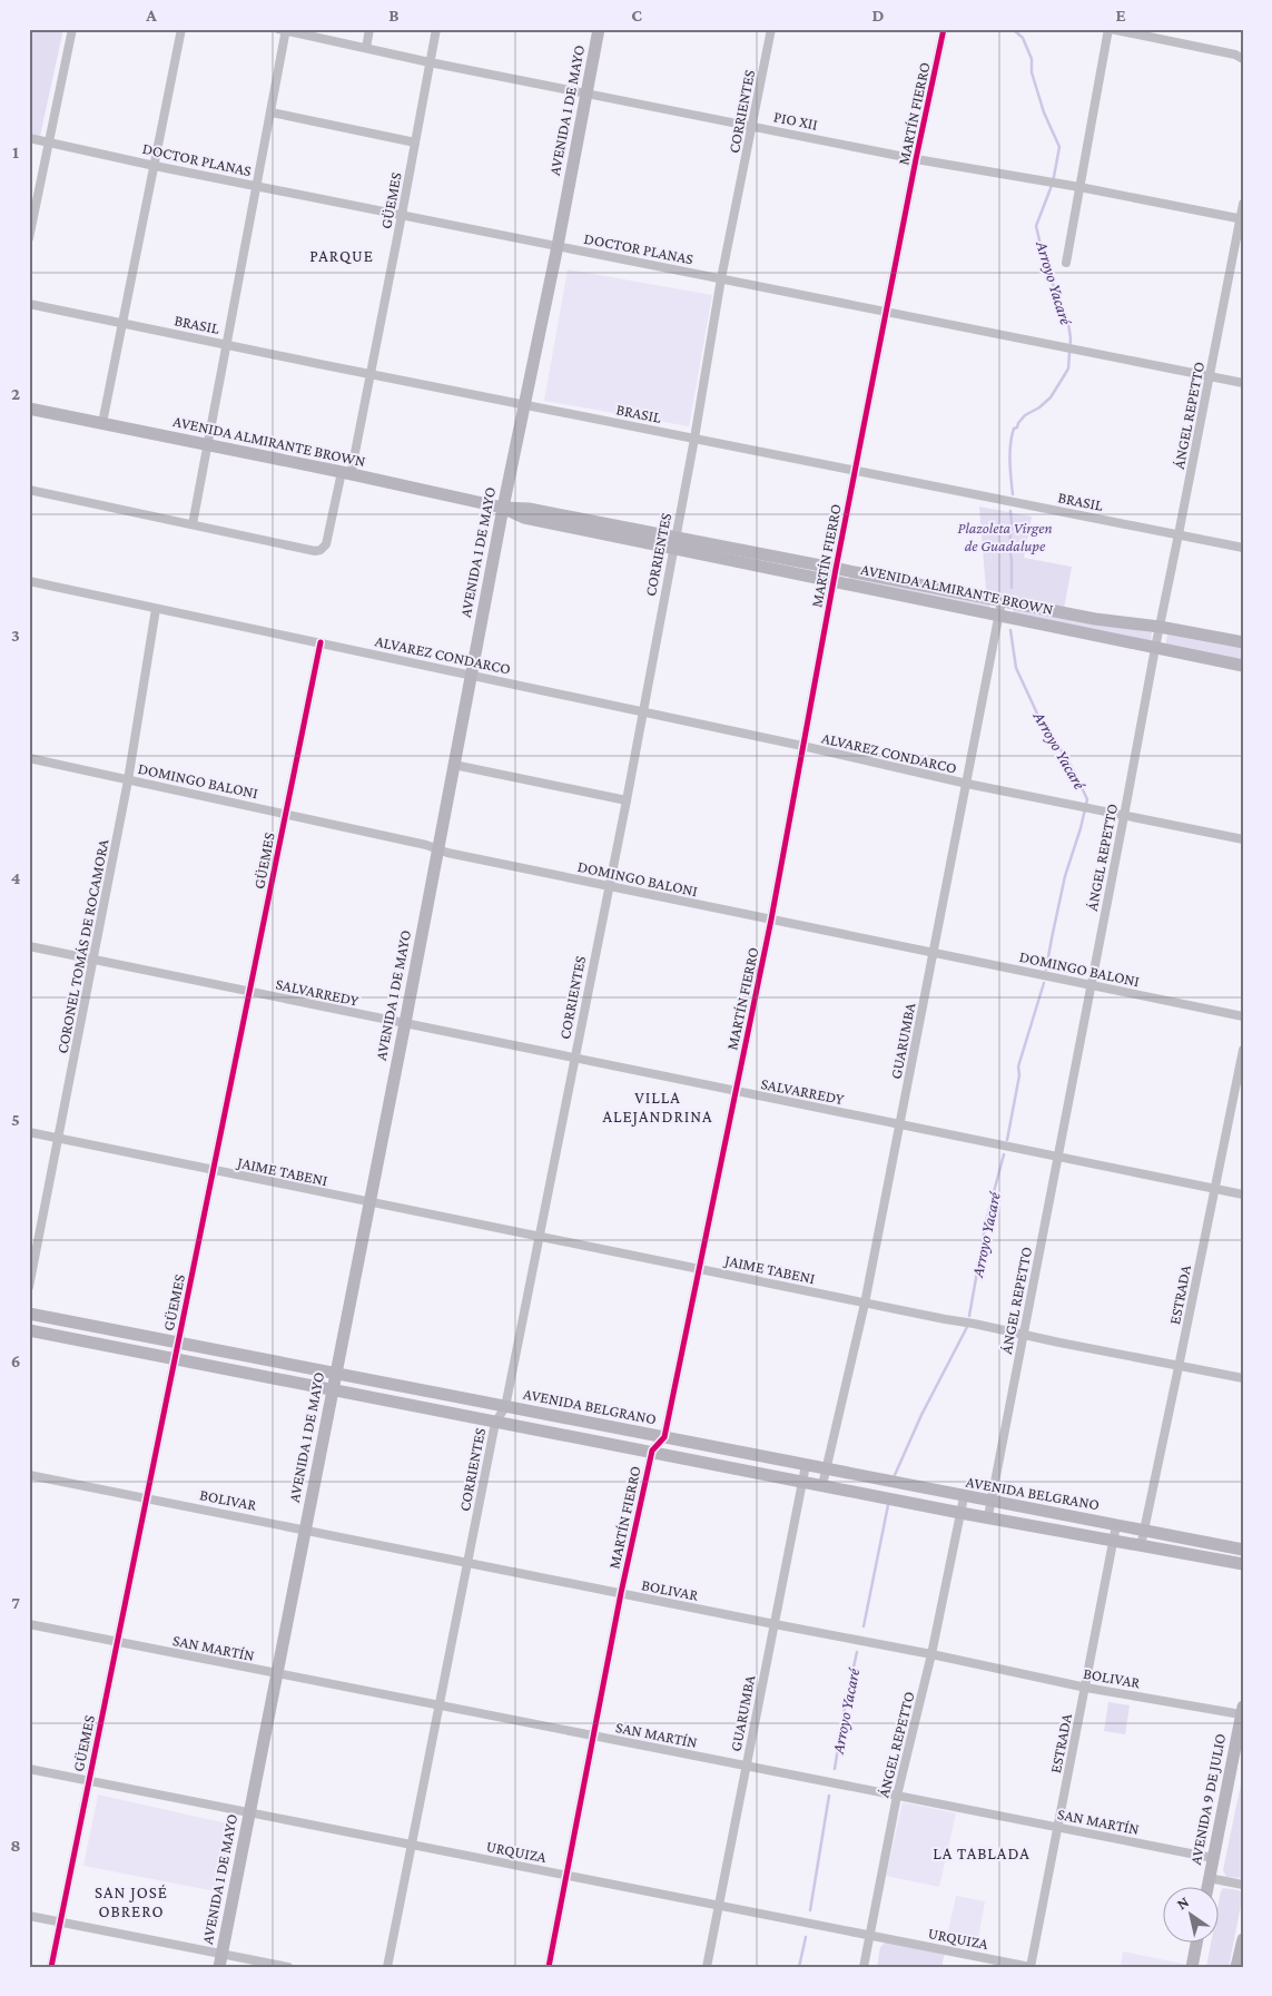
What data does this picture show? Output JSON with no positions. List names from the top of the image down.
{
  "streets": {
    "main road": [
      "AVENIDA 1 DE MAYO",
      "AVENIDA ALMIRANTE BROWN",
      "AVENIDA BELGRANO",
      "AVENIDA 9 DE JULIO"
    ],
    "street": [
      "CORRIENTES",
      "MARTÍN FIERRO",
      "PIO XII",
      "DOCTOR PLANAS",
      "GÜEMES",
      "BRASIL",
      "ÁNGEL REPETTO",
      "ALVAREZ CONDARCO",
      "DOMINGO BALONI",
      "CORONEL TOMÁS DE ROCAMORA",
      "SALVARREDY",
      "GUARUMBA",
      "JAIME TABENI",
      "ESTRADA",
      "BOLIVAR",
      "SAN MARTÍN",
      "URQUIZA"
    ]
  },
  "crossings": [
    ["AVENIDA 1 DE MAYO", "PIO XII"],
    ["AVENIDA 1 DE MAYO", "DOCTOR PLANAS"],
    ["AVENIDA 1 DE MAYO", "BRASIL"],
    ["AVENIDA 1 DE MAYO", "AVENIDA ALMIRANTE BROWN"],
    ["AVENIDA 1 DE MAYO", "ALVAREZ CONDARCO"],
    ["AVENIDA 1 DE MAYO", "DOMINGO BALONI"],
    ["AVENIDA 1 DE MAYO", "SALVARREDY"],
    ["AVENIDA 1 DE MAYO", "JAIME TABENI"],
    ["AVENIDA 1 DE MAYO", "AVENIDA BELGRANO"],
    ["AVENIDA 1 DE MAYO", "BOLIVAR"],
    ["AVENIDA 1 DE MAYO", "SAN MARTÍN"],
    ["AVENIDA 1 DE MAYO", "URQUIZA"],
    ["CORRIENTES", "PIO XII"],
    ["CORRIENTES", "DOCTOR PLANAS"],
    ["CORRIENTES", "BRASIL"],
    ["CORRIENTES", "AVENIDA ALMIRANTE BROWN"],
    ["CORRIENTES", "ALVAREZ CONDARCO"],
    ["CORRIENTES", "DOMINGO BALONI"],
    ["CORRIENTES", "SALVARREDY"],
    ["CORRIENTES", "JAIME TABENI"],
    ["CORRIENTES", "AVENIDA BELGRANO"],
    ["CORRIENTES", "BOLIVAR"],
    ["CORRIENTES", "SAN MARTÍN"],
    ["CORRIENTES", "URQUIZA"],
    ["MARTÍN FIERRO", "PIO XII"],
    ["MARTÍN FIERRO", "DOCTOR PLANAS"],
    ["MARTÍN FIERRO", "BRASIL"],
    ["MARTÍN FIERRO", "AVENIDA ALMIRANTE BROWN"],
    ["MARTÍN FIERRO", "ALVAREZ CONDARCO"],
    ["MARTÍN FIERRO", "DOMINGO BALONI"],
    ["MARTÍN FIERRO", "SALVARREDY"],
    ["MARTÍN FIERRO", "JAIME TABENI"],
    ["MARTÍN FIERRO", "AVENIDA BELGRANO"],
    ["MARTÍN FIERRO", "BOLIVAR"],
    ["MARTÍN FIERRO", "SAN MARTÍN"],
    ["MARTÍN FIERRO", "URQUIZA"],
    ["PIO XII", "GÜEMES"],
    ["PIO XII", "ÁNGEL REPETTO"],
    ["DOCTOR PLANAS", "GÜEMES"],
    ["DOCTOR PLANAS", "ÁNGEL REPETTO"],
    ["GÜEMES", "BRASIL"],
    ["GÜEMES", "AVENIDA ALMIRANTE BROWN"],
    ["GÜEMES", "ALVAREZ CONDARCO"],
    ["GÜEMES", "DOMINGO BALONI"],
    ["GÜEMES", "SALVARREDY"],
    ["GÜEMES", "JAIME TABENI"],
    ["GÜEMES", "AVENIDA BELGRANO"],
    ["GÜEMES", "BOLIVAR"],
    ["GÜEMES", "SAN MARTÍN"],
    ["GÜEMES", "URQUIZA"],
    ["BRASIL", "ÁNGEL REPETTO"],
    ["ÁNGEL REPETTO", "AVENIDA ALMIRANTE BROWN"],
    ["ÁNGEL REPETTO", "ALVAREZ CONDARCO"],
    ["ÁNGEL REPETTO", "DOMINGO BALONI"],
    ["ÁNGEL REPETTO", "SALVARREDY"],
    ["ÁNGEL REPETTO", "JAIME TABENI"],
    ["ÁNGEL REPETTO", "AVENIDA BELGRANO"],
    ["ÁNGEL REPETTO", "BOLIVAR"],
    ["ÁNGEL REPETTO", "SAN MARTÍN"],
    ["ÁNGEL REPETTO", "URQUIZA"],
    ["AVENIDA ALMIRANTE BROWN", "GUARUMBA"],
    ["ALVAREZ CONDARCO", "CORONEL TOMÁS DE ROCAMORA"],
    ["ALVAREZ CONDARCO", "GUARUMBA"],
    ["DOMINGO BALONI", "CORONEL TOMÁS DE ROCAMORA"],
    ["DOMINGO BALONI", "GUARUMBA"],
    ["CORONEL TOMÁS DE ROCAMORA", "SALVARREDY"],
    ["CORONEL TOMÁS DE ROCAMORA", "JAIME TABENI"],
    ["SALVARREDY", "GUARUMBA"],
    ["SALVARREDY", "ESTRADA"],
    ["GUARUMBA", "JAIME TABENI"],
    ["GUARUMBA", "AVENIDA BELGRANO"],
    ["GUARUMBA", "BOLIVAR"],
    ["GUARUMBA", "SAN MARTÍN"],
    ["GUARUMBA", "URQUIZA"],
    ["JAIME TABENI", "ESTRADA"],
    ["ESTRADA", "AVENIDA BELGRANO"],
    ["ESTRADA", "BOLIVAR"],
    ["ESTRADA", "SAN MARTÍN"],
    ["ESTRADA", "URQUIZA"],
    ["BOLIVAR", "AVENIDA 9 DE JULIO"],
    ["SAN MARTÍN", "AVENIDA 9 DE JULIO"]
  ],
  "districts": [
    "PARQUE",
    "VILLA ALEJANDRINA",
    "LA TABLADA",
    "SAN JOSÉ OBRERO"
  ],
  "water": ["Arroyo Yacaré"],
  "parks": ["Plazoleta Virgen de Guadalupe"],
  "north": "top left",
  "grid": {
    "columns": [
      "A",
      "B",
      "C",
      "D",
      "E"
    ],
    "rows": [
      "1",
      "2",
      "3",
      "4",
      "5",
      "6",
      "7",
      "8"
    ]
  }
}
